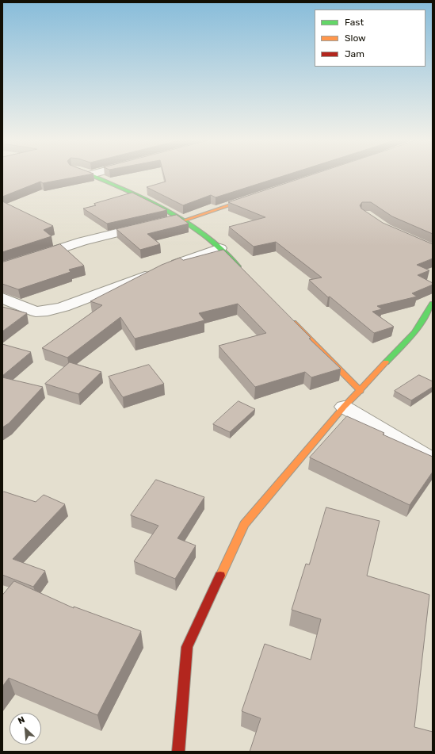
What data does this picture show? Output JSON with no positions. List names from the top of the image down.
{
  "legend": ["Fast", "Slow", "Jam"],
  "north": "top left"
}
